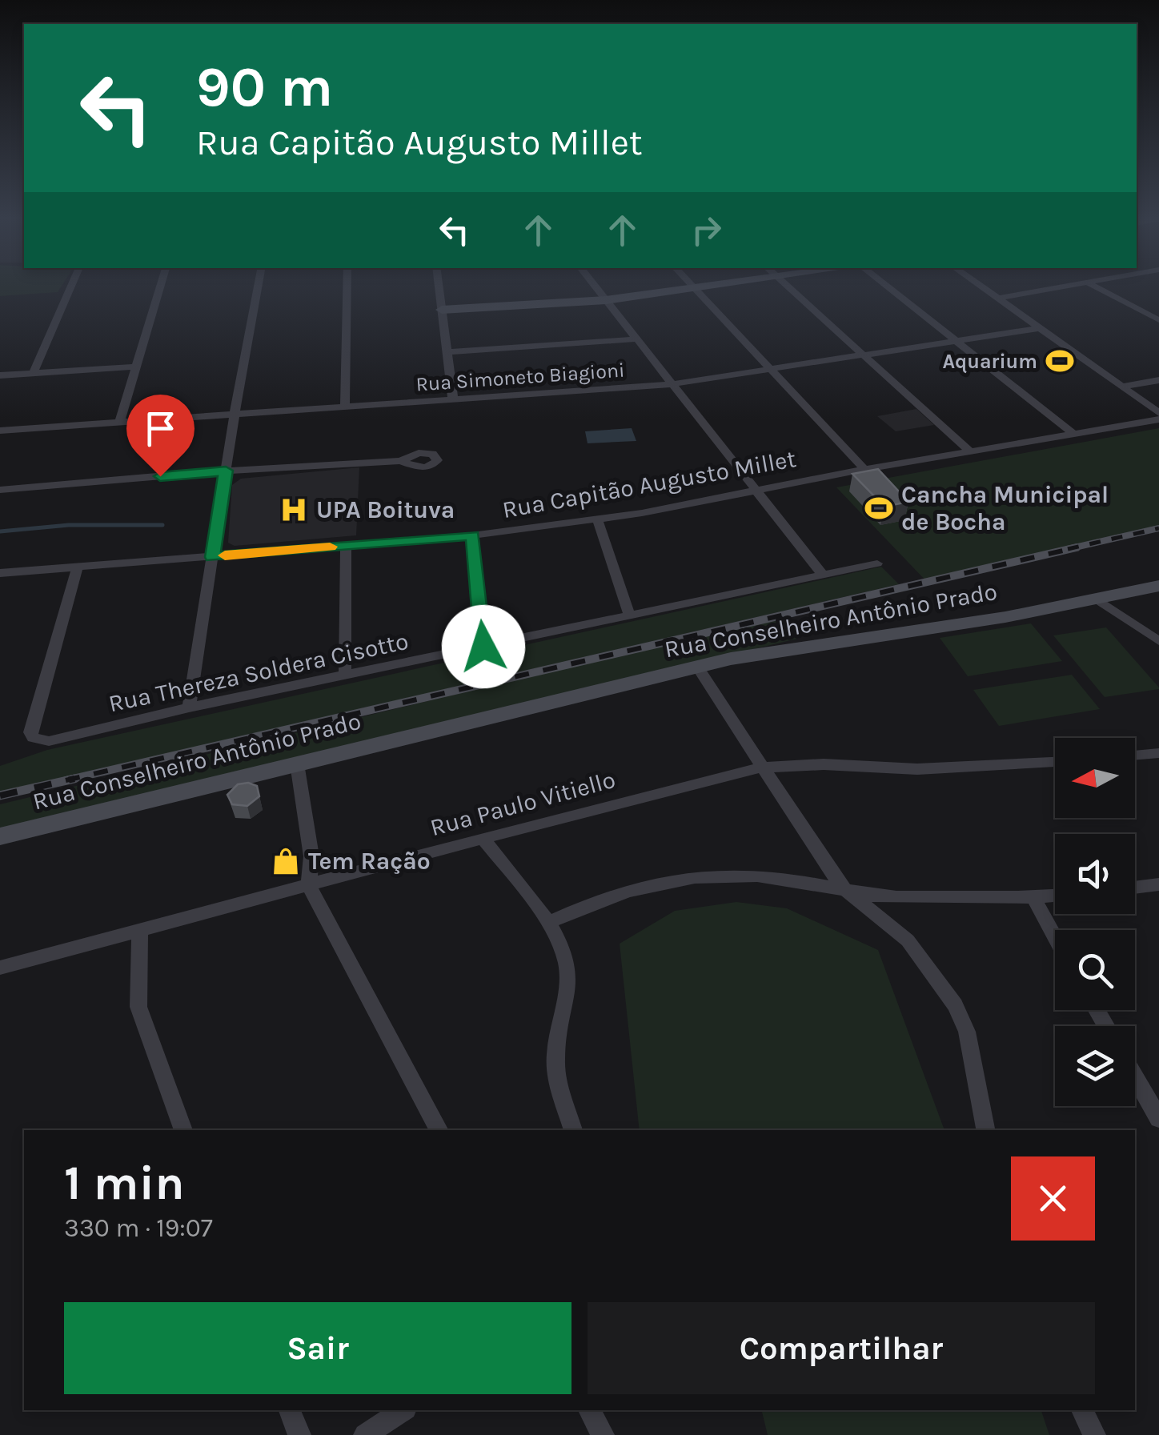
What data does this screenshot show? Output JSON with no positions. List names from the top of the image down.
{
  "streets": {
    "main road": ["Rua Conselheiro Antônio Prado"],
    "street": [
      "Rua Simoneto Biagioni",
      "Rua Capitão Augusto Millet",
      "Rua Thereza Soldera Cisotto",
      "Rua Paulo Vitiello"
    ]
  },
  "crossings": [
    ["Rua Capitão Augusto Millet", "Rua Thereza Soldera Cisotto"]
  ],
  "places": {
    "sports": ["Aquarium", "Cancha Municipal de Bocha"],
    "hospital": ["UPA Boituva"],
    "shop": ["Tem Ração"]
  },
  "north": "left",
  "page": {
    "turn": ["90 m", "Rua Capitão Augusto Millet"],
    "heading": ["1 min", "330 m · 19:07"],
    "buttons": ["Sair", "Compartilhar"]
  }
}
